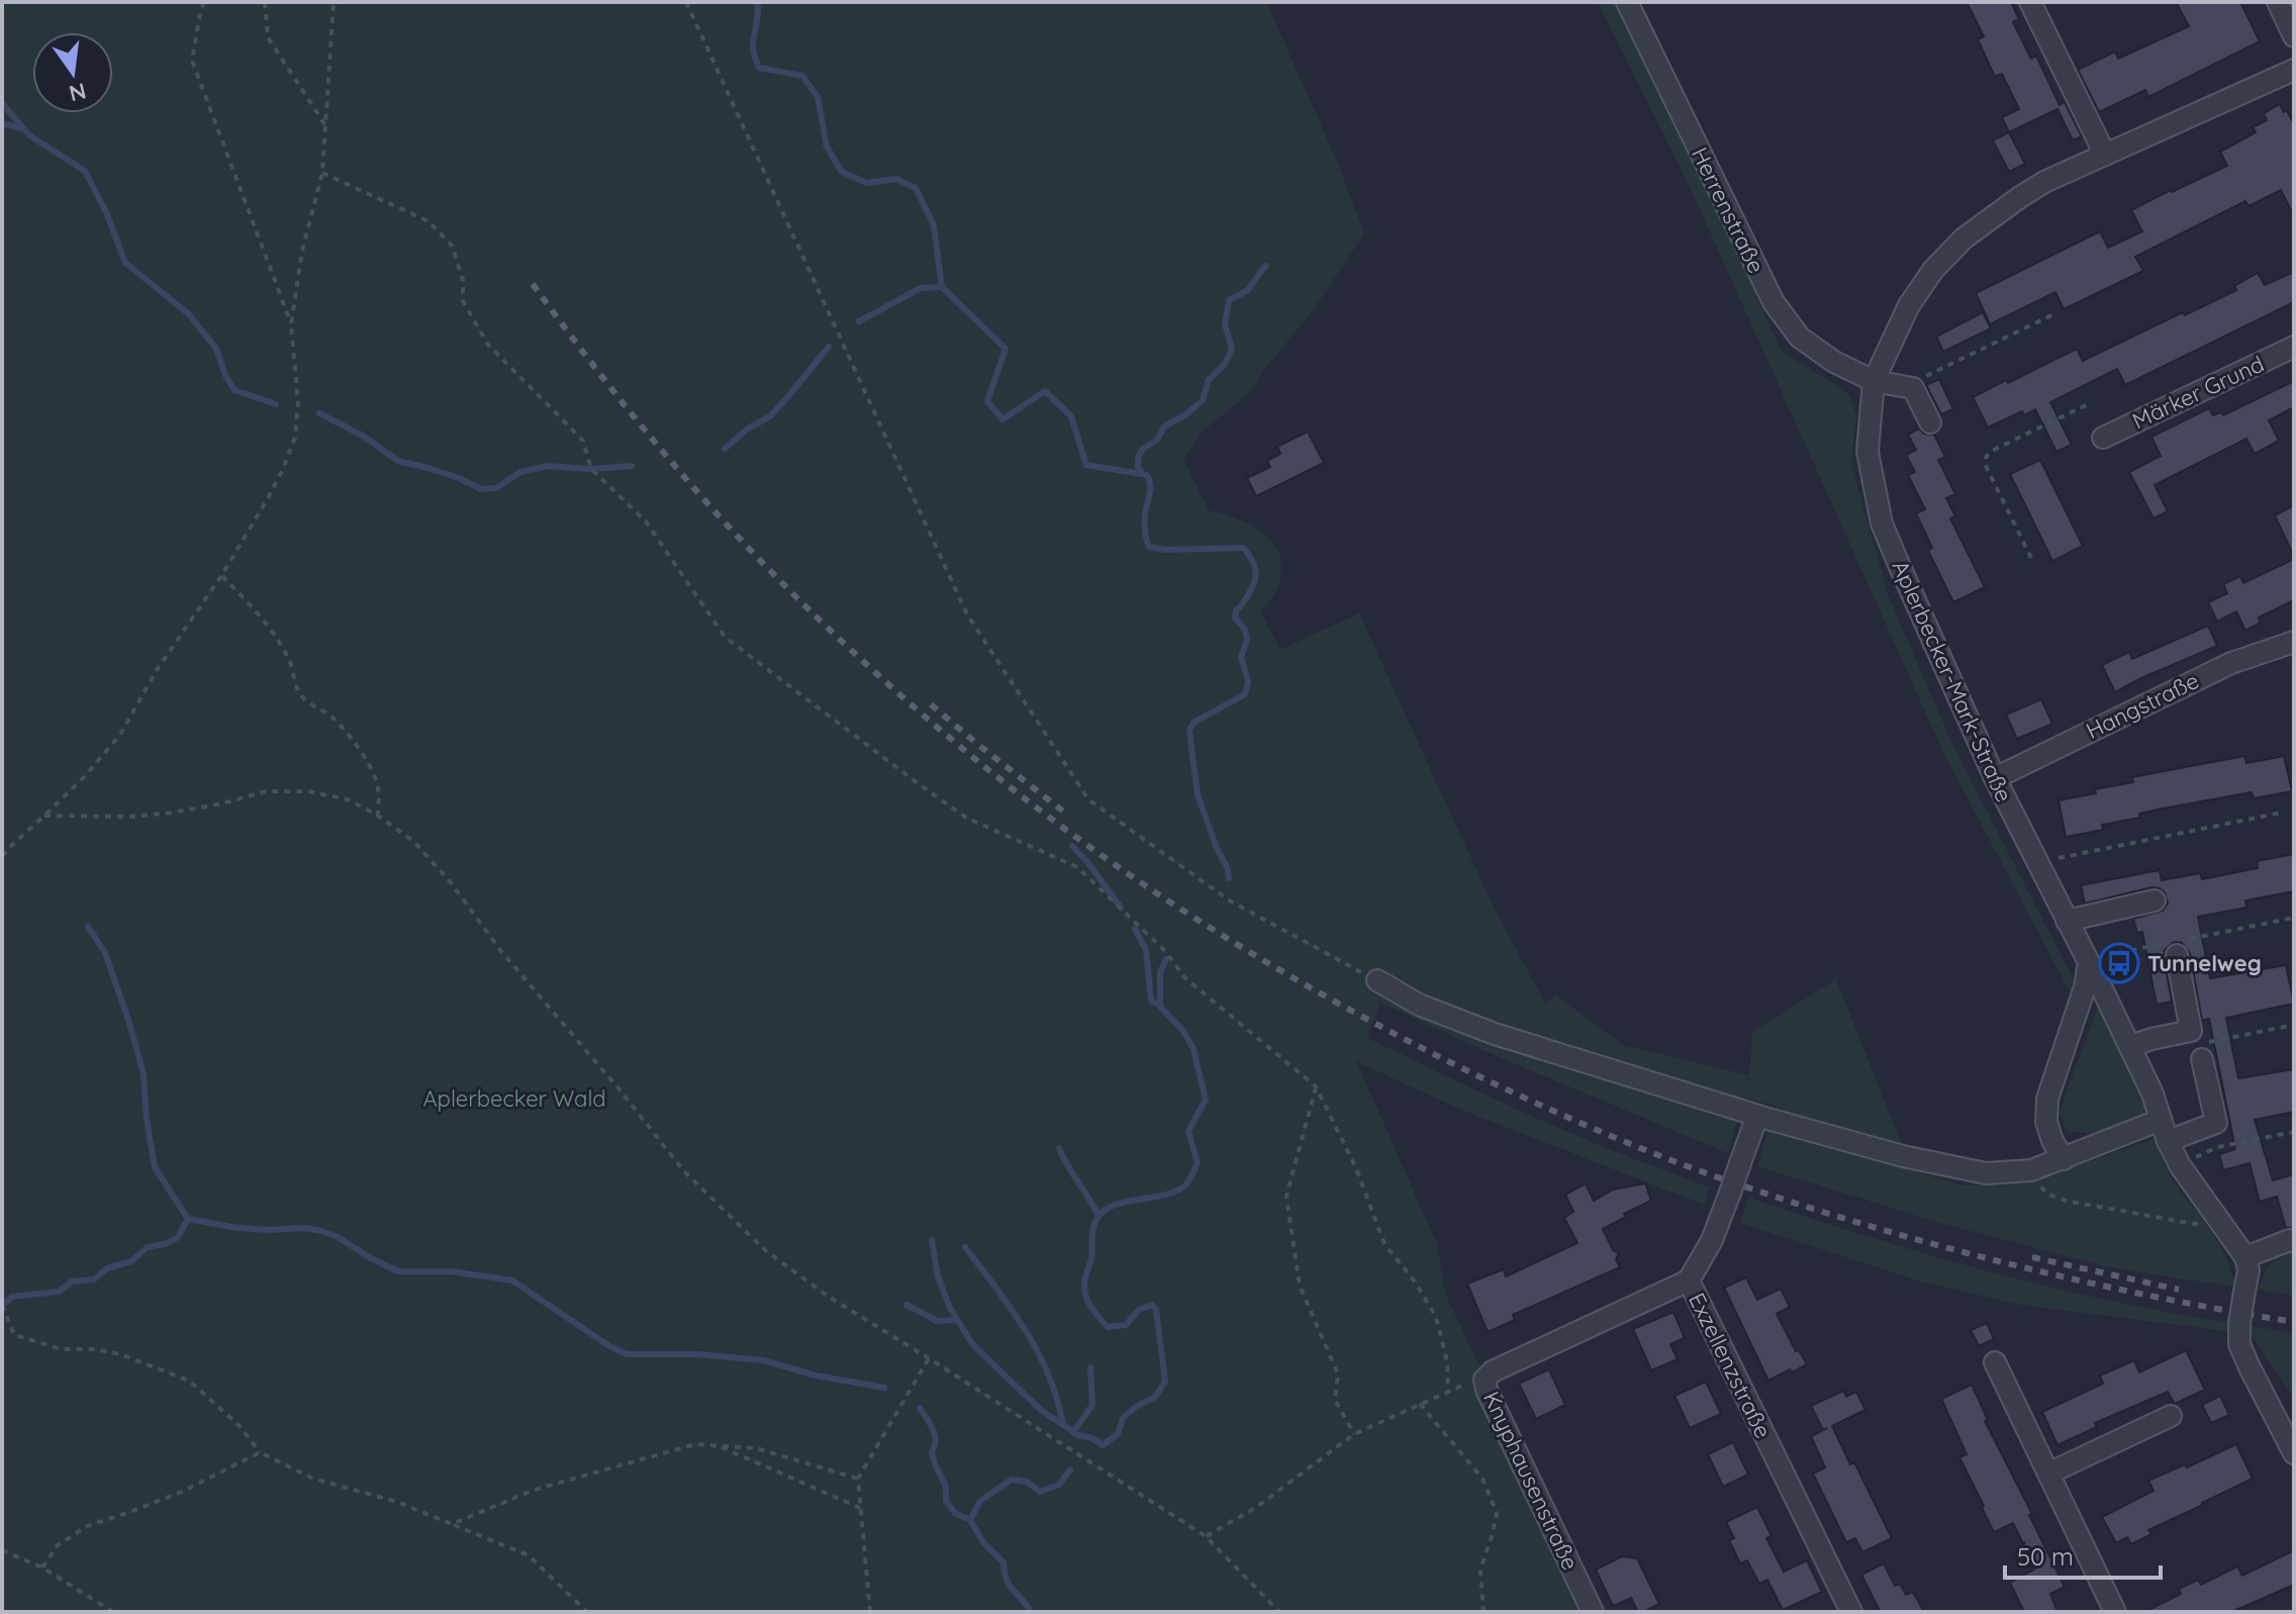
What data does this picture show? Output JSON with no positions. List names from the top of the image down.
{
  "streets": {
    "street": [
      "Herrenstraße",
      "Märker Grund",
      "Aplerbecker-Mark-Straße",
      "Hangstraße",
      "Exzellenzstraße",
      "Knyphausenstraße"
    ]
  },
  "crossings": [
    ["Herrenstraße", "Aplerbecker-Mark-Straße"],
    ["Aplerbecker-Mark-Straße", "Hangstraße"],
    ["Exzellenzstraße", "Knyphausenstraße"]
  ],
  "parks": ["Aplerbecker Wald"],
  "places": {
    "bus stop": ["Tunnelweg"]
  },
  "scale_bar": "50 m",
  "north": "bottom"
}
